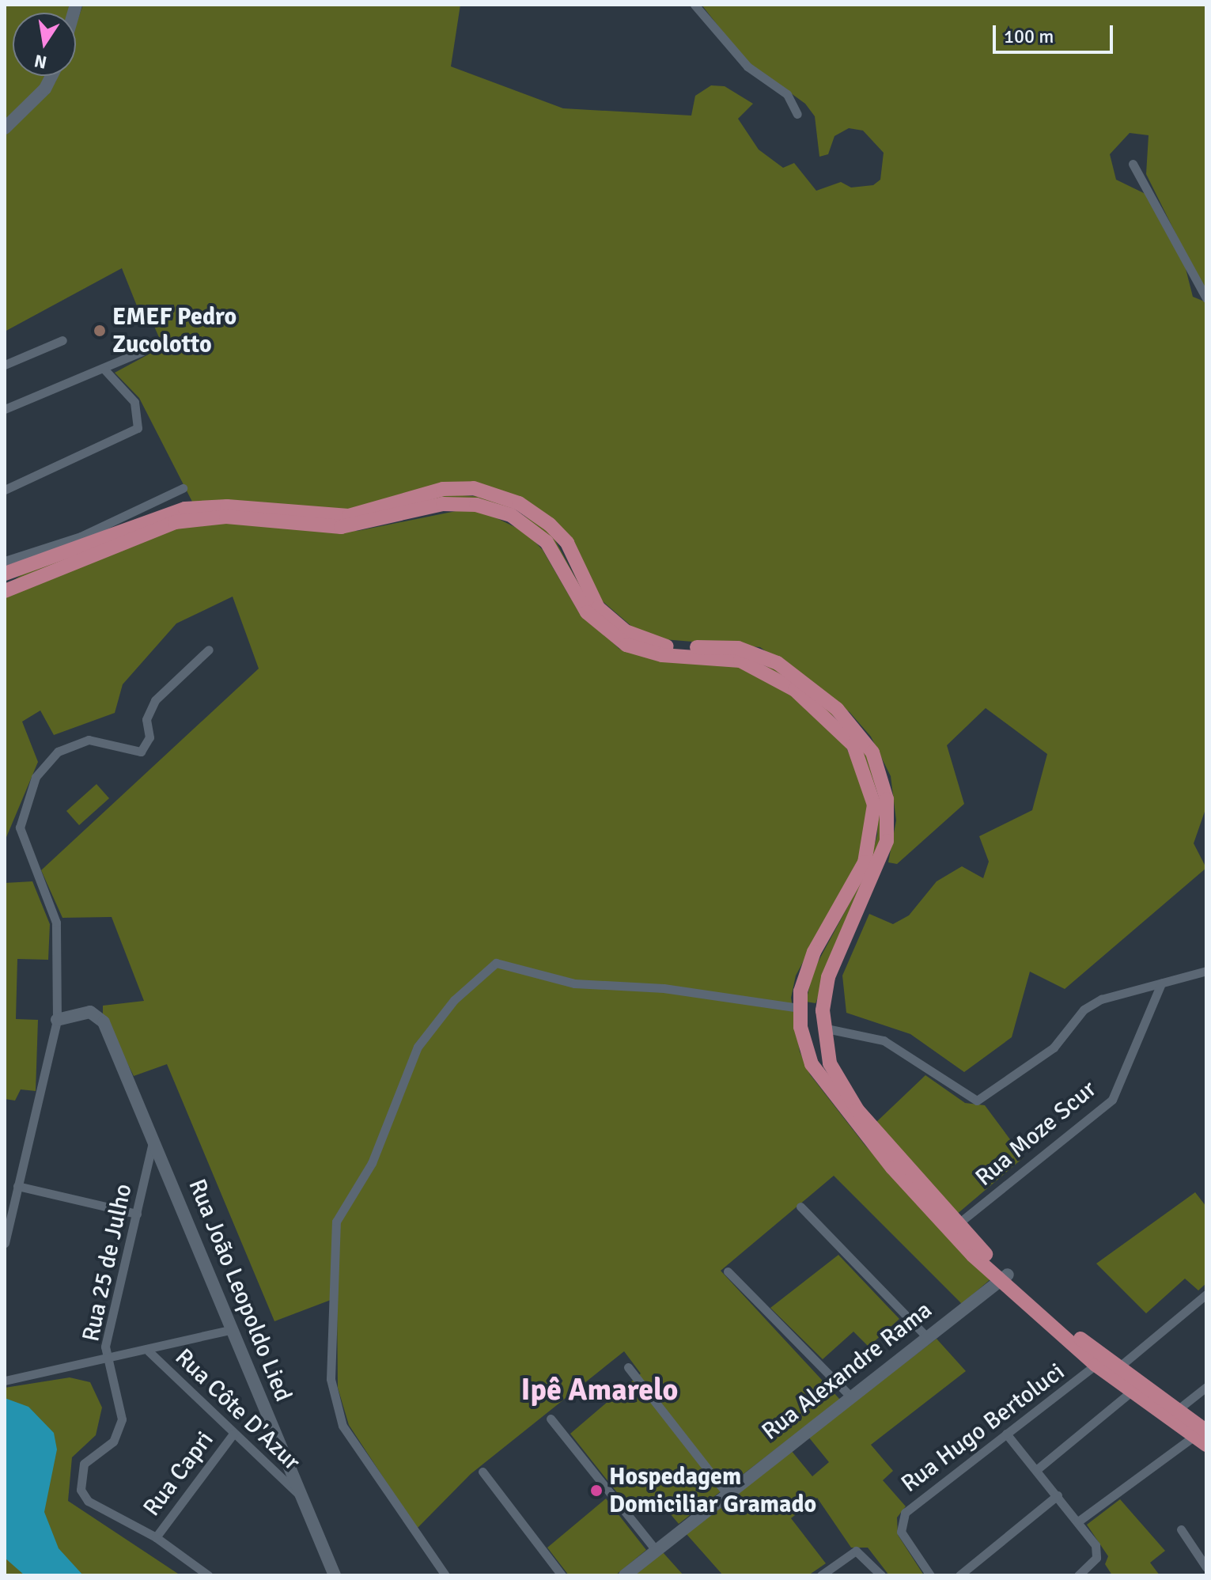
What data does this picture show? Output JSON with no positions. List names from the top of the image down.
{
  "streets": {
    "street": [
      "Rua Moze Scur",
      "Rua 25 de Julho",
      "Rua João Leopoldo Lied",
      "Rua Alexandre Rama",
      "Rua Côte D'Azur",
      "Rua Hugo Bertoluci",
      "Rua Capri"
    ]
  },
  "crossings": [
    ["Rua 25 de Julho", "Rua João Leopoldo Lied"],
    ["Rua 25 de Julho", "Rua Capri"],
    ["Rua João Leopoldo Lied", "Rua Côte D'Azur"],
    ["Rua Côte D'Azur", "Rua Capri"]
  ],
  "districts": ["Ipê Amarelo"],
  "places": ["EMEF Pedro Zucolotto", "Hospedagem Domiciliar Gramado"],
  "scale_bar": "100 m",
  "north": "bottom"
}
